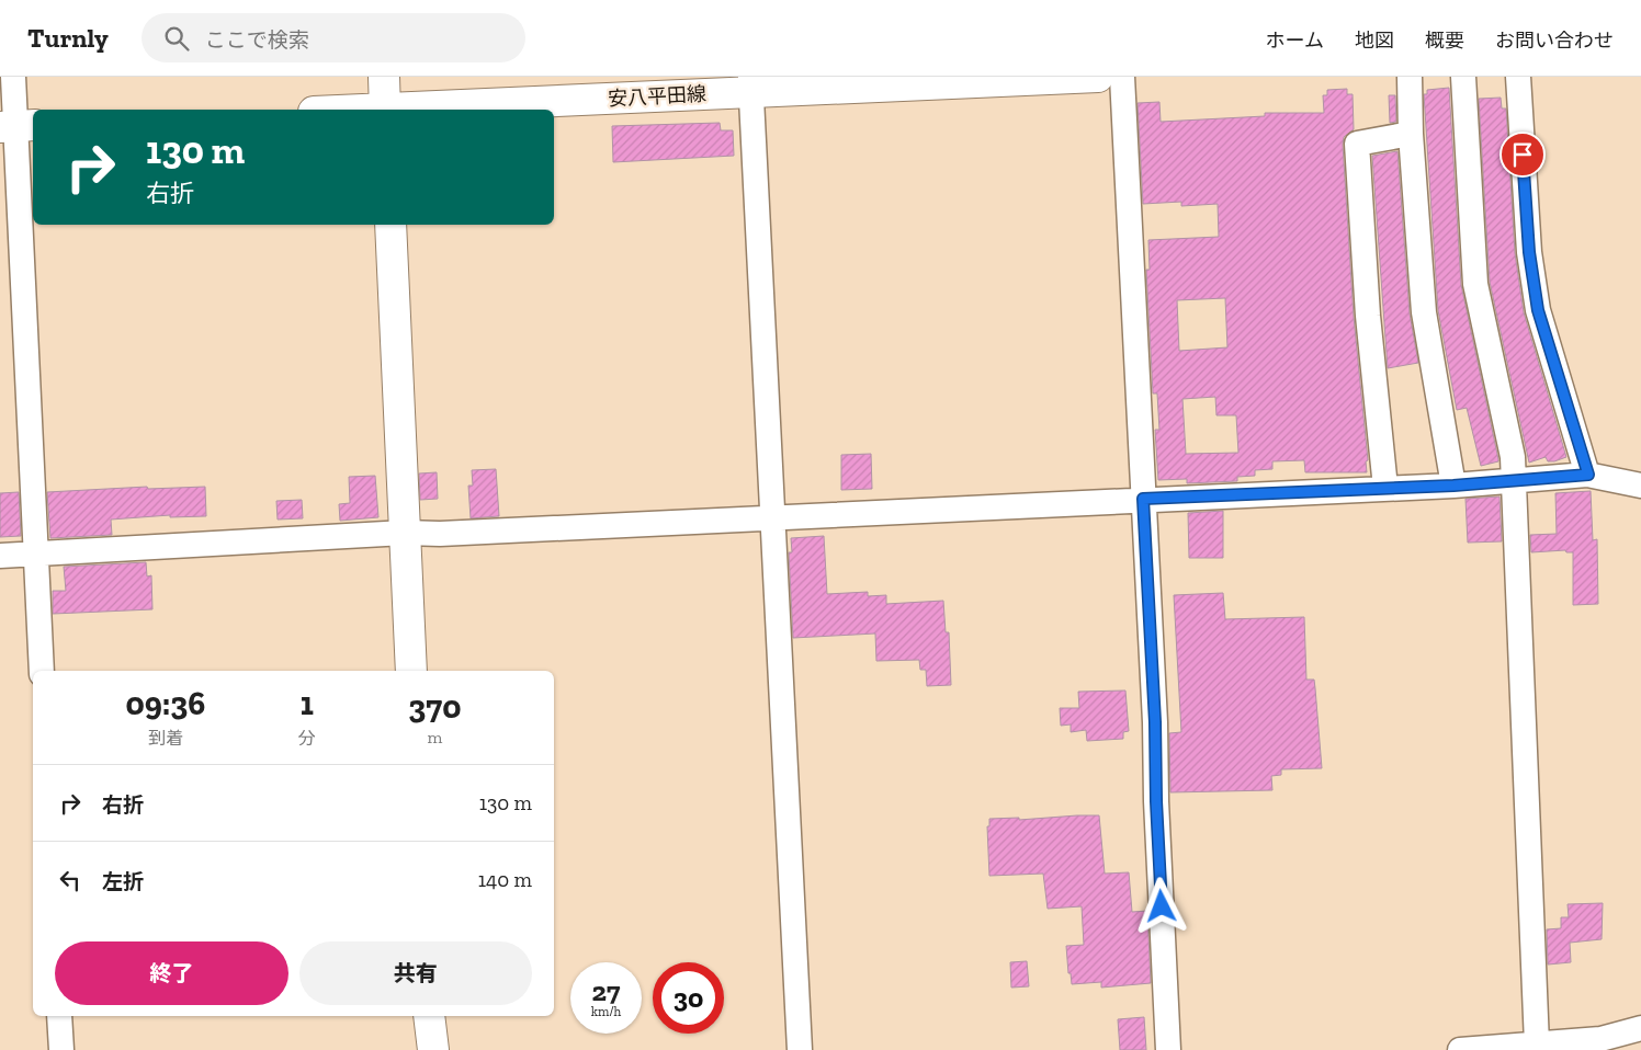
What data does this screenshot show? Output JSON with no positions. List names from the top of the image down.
{
  "streets": {
    "main road": ["安八平田線"]
  },
  "page": {
    "header": "Turnly",
    "search": "ここで検索",
    "nav": [
      "ホーム",
      "地図",
      "概要",
      "お問い合わせ"
    ],
    "turn": ["130 m", "右折"],
    "eta": [
      "09:36",
      "到着",
      "1",
      "分",
      "370",
      "m"
    ],
    "list": [
      {
        "name": "右折",
        "value": "130 m"
      },
      {
        "name": "左折",
        "value": "140 m"
      }
    ],
    "buttons": ["終了", "共有"],
    "speed": "27 km/h",
    "limit": "30"
  }
}
